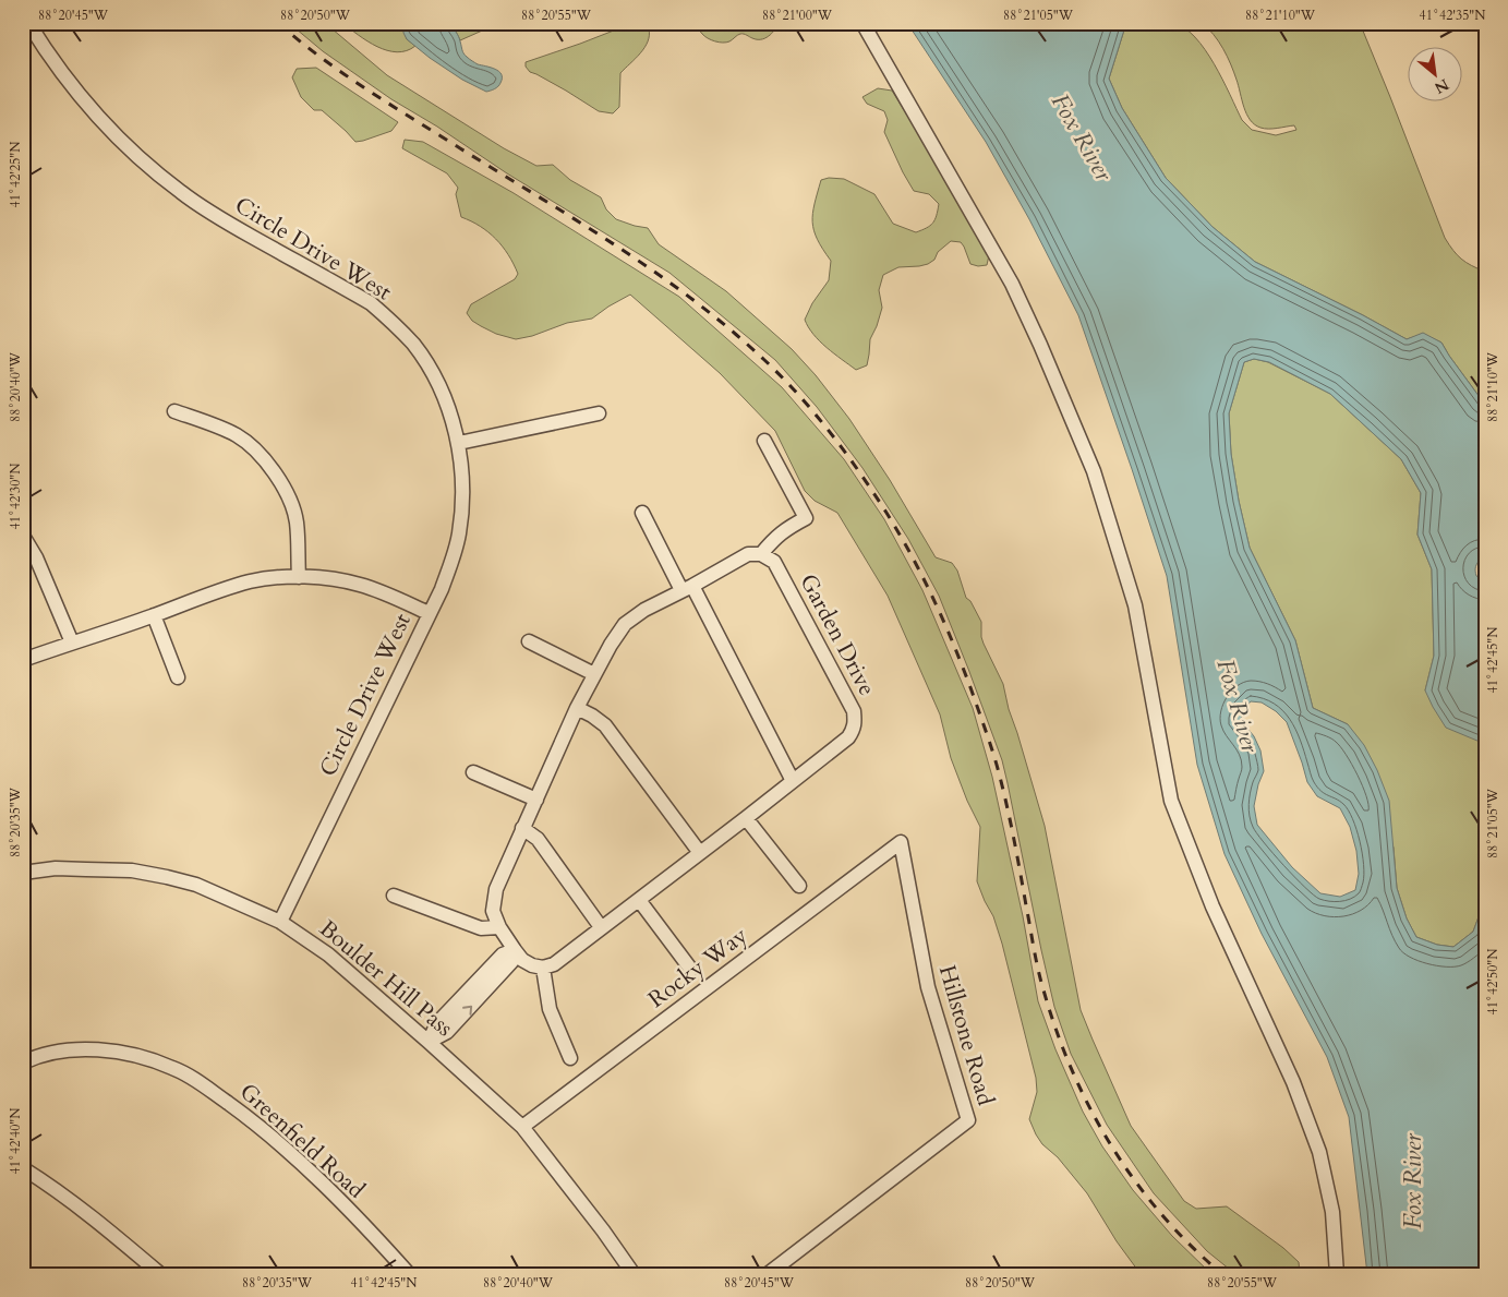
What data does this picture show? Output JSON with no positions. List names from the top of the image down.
{
  "streets": {
    "street": [
      "Circle Drive West",
      "Garden Drive",
      "Rocky Way",
      "Boulder Hill Pass",
      "Hillstone Road",
      "Greenfield Road"
    ]
  },
  "crossings": [
    ["Circle Drive West", "Boulder Hill Pass"],
    ["Rocky Way", "Boulder Hill Pass"],
    ["Rocky Way", "Hillstone Road"]
  ],
  "water": ["Fox River"],
  "north": "bottom right",
  "coordinates": [
    "88°20'45\"W",
    "88°20'50\"W",
    "88°20'55\"W",
    "88°21'00\"W",
    "88°21'05\"W",
    "88°21'10\"W",
    "41°42'35\"N",
    "41°42'25\"N",
    "88°20'40\"W",
    "41°42'30\"N",
    "41°42'45\"N",
    "88°20'35\"W",
    "41°42'50\"N",
    "41°42'40\"N"
  ]
}
